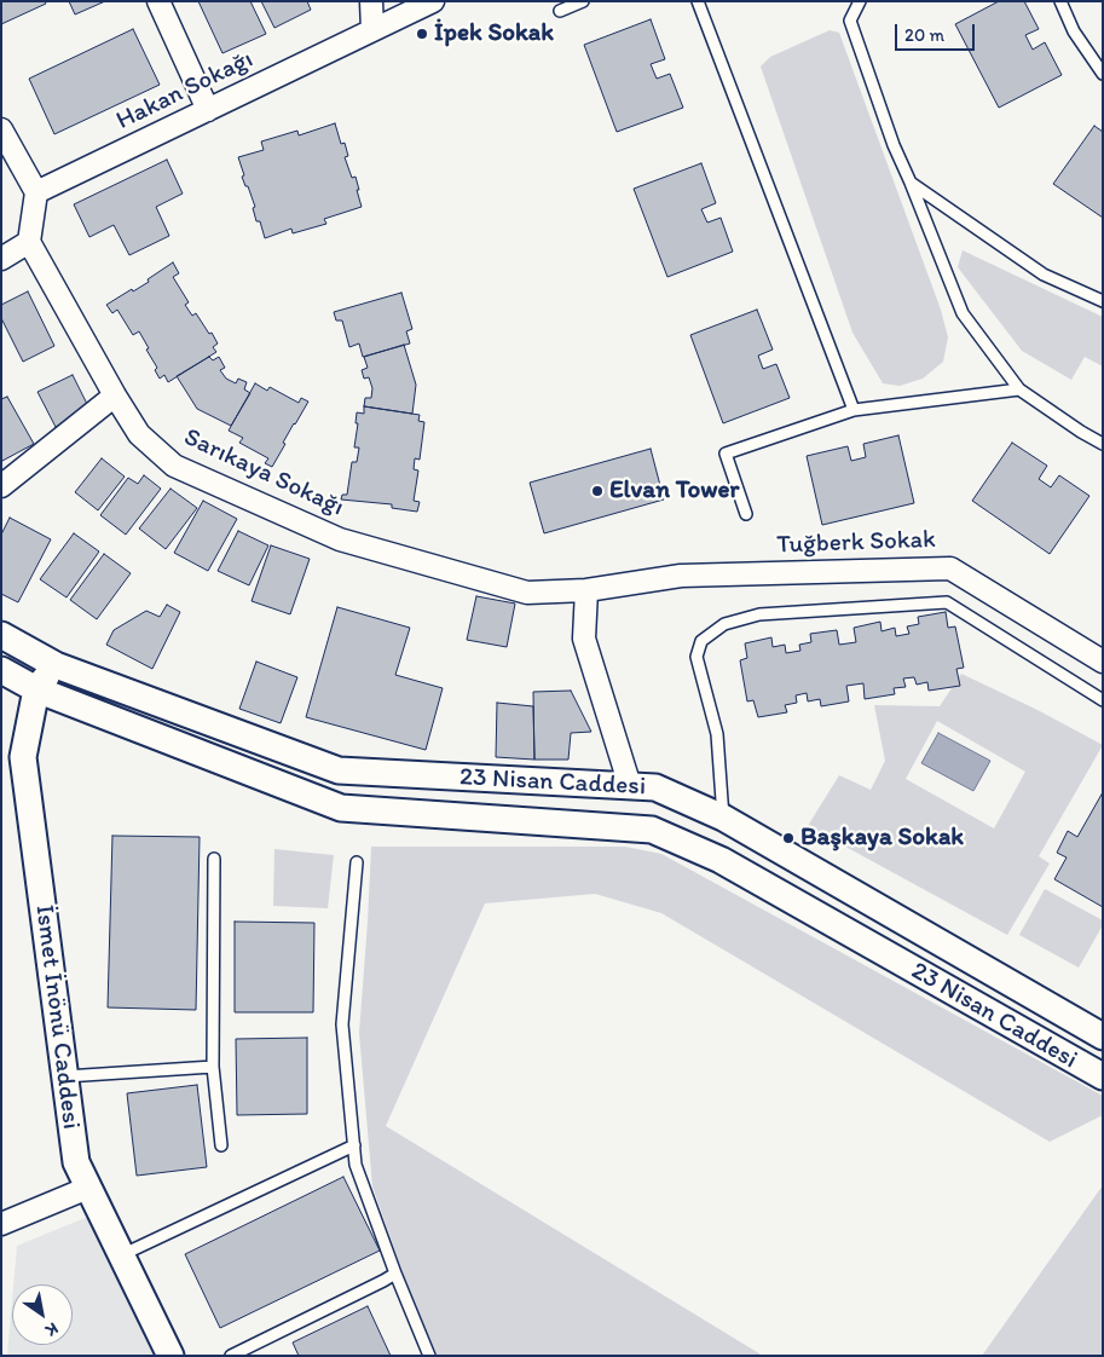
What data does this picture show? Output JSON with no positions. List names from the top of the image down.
{
  "streets": {
    "street": [
      "Hakan Sokağı",
      "Sarıkaya Sokağı",
      "Tuğberk Sokak",
      "23 Nisan Caddesi",
      "İsmet İnönü Caddesi"
    ]
  },
  "crossings": [
    ["Sarıkaya Sokağı", "Tuğberk Sokak"],
    ["23 Nisan Caddesi", "İsmet İnönü Caddesi"]
  ],
  "places": ["İpek Sokak", "Elvan Tower", "Başkaya Sokak"],
  "scale_bar": "20 m",
  "north": "bottom right"
}
